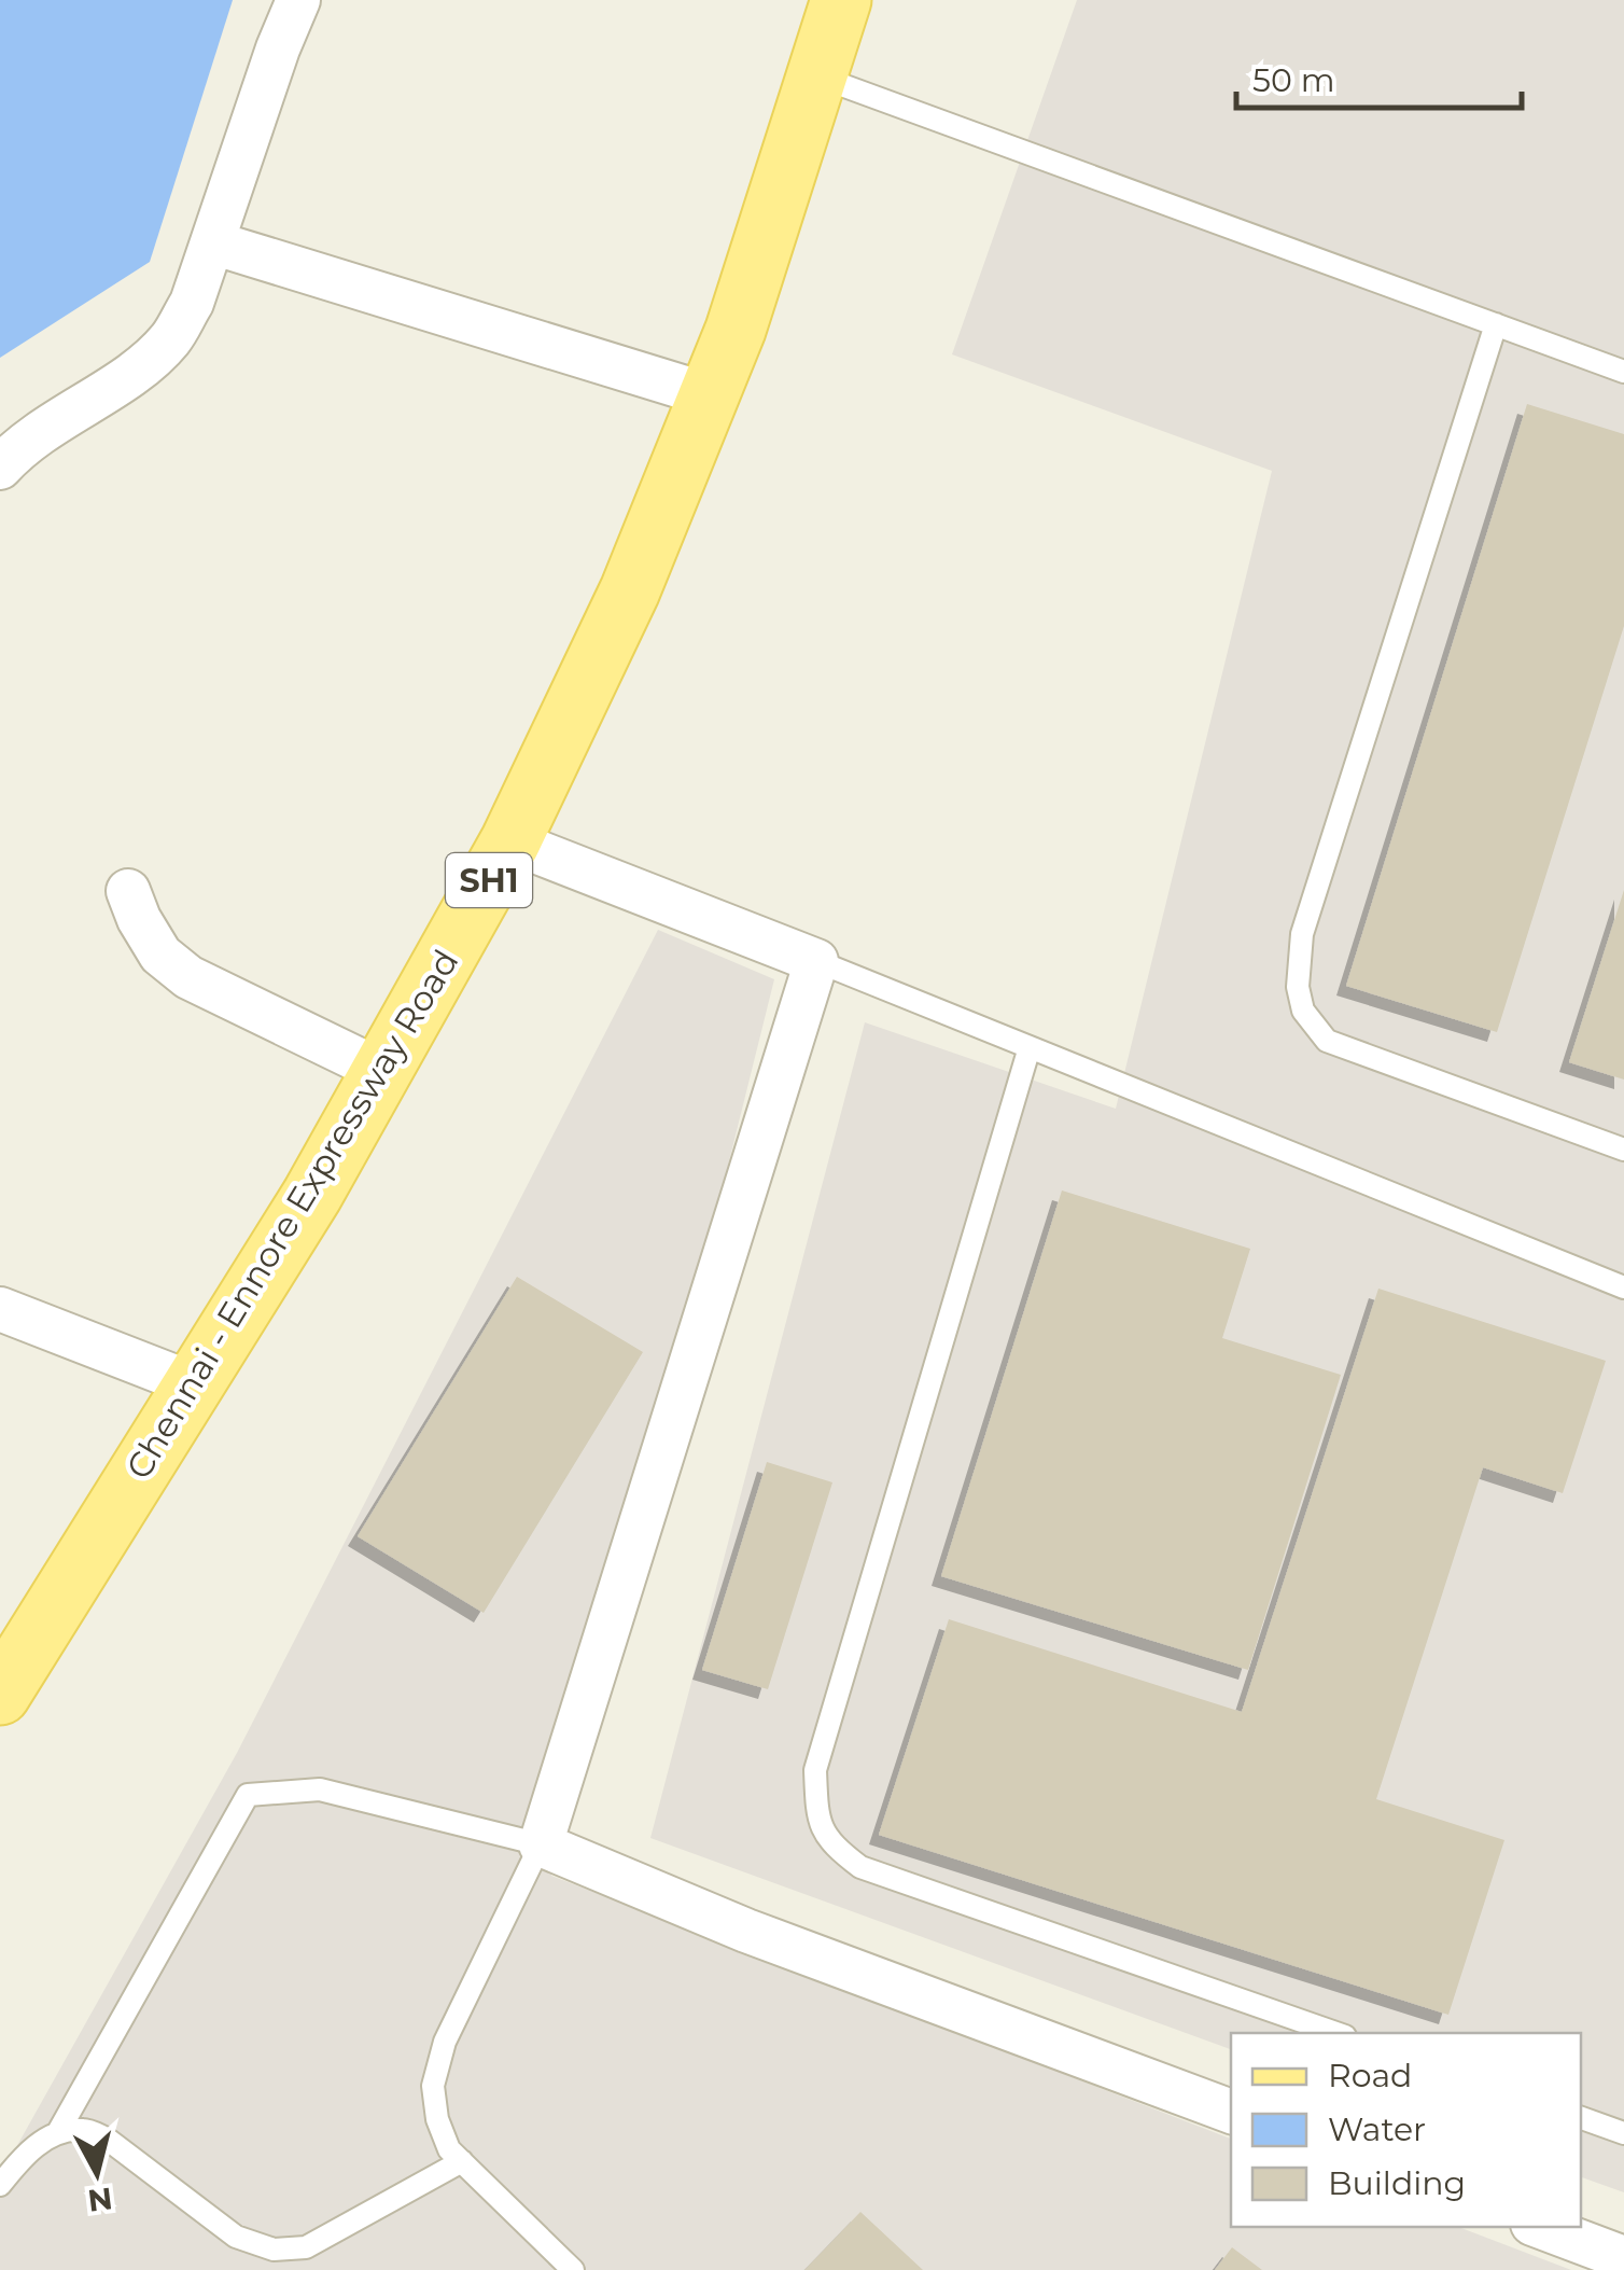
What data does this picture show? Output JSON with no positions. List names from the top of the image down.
{
  "streets": {
    "main road": ["SH1", "Chennai - Ennore Expressway Road"]
  },
  "legend": ["Road", "Water", "Building"],
  "scale_bar": "50 m",
  "north": "bottom"
}
